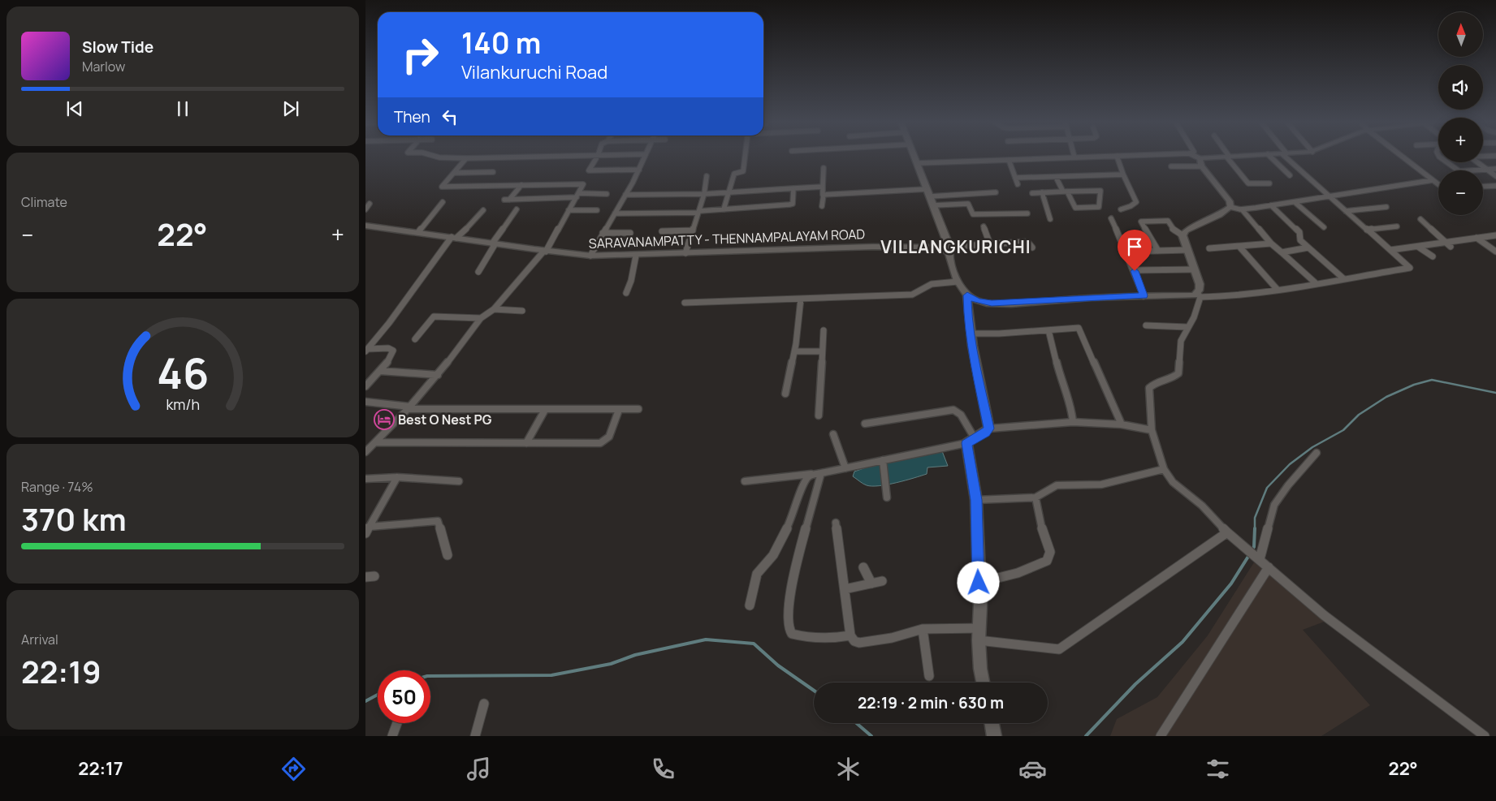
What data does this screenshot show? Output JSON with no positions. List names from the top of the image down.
{
  "streets": {
    "main road": ["SARAVANAMPATTY - THENNAMPALAYAM ROAD"]
  },
  "districts": ["VILLANGKURICHI"],
  "places": {
    "hotel": ["Best O Nest PG"]
  },
  "north": "top",
  "page": {
    "map_buttons": ["+", "−"],
    "turn": ["140 m", "Vilankuruchi Road"],
    "song": ["Slow Tide", "Marlow"],
    "then": "Then",
    "tile": [
      "Climate",
      ["Range · 74%", "370 km"],
      ["Arrival", "22:19"]
    ],
    "heat": ["−", "22°", "+"],
    "limit": "50",
    "trip": "22:19 · 2 min · 630 m",
    "tabs": ["22:17", "22°"],
    "gauge": ["46", "km/h"]
  }
}
